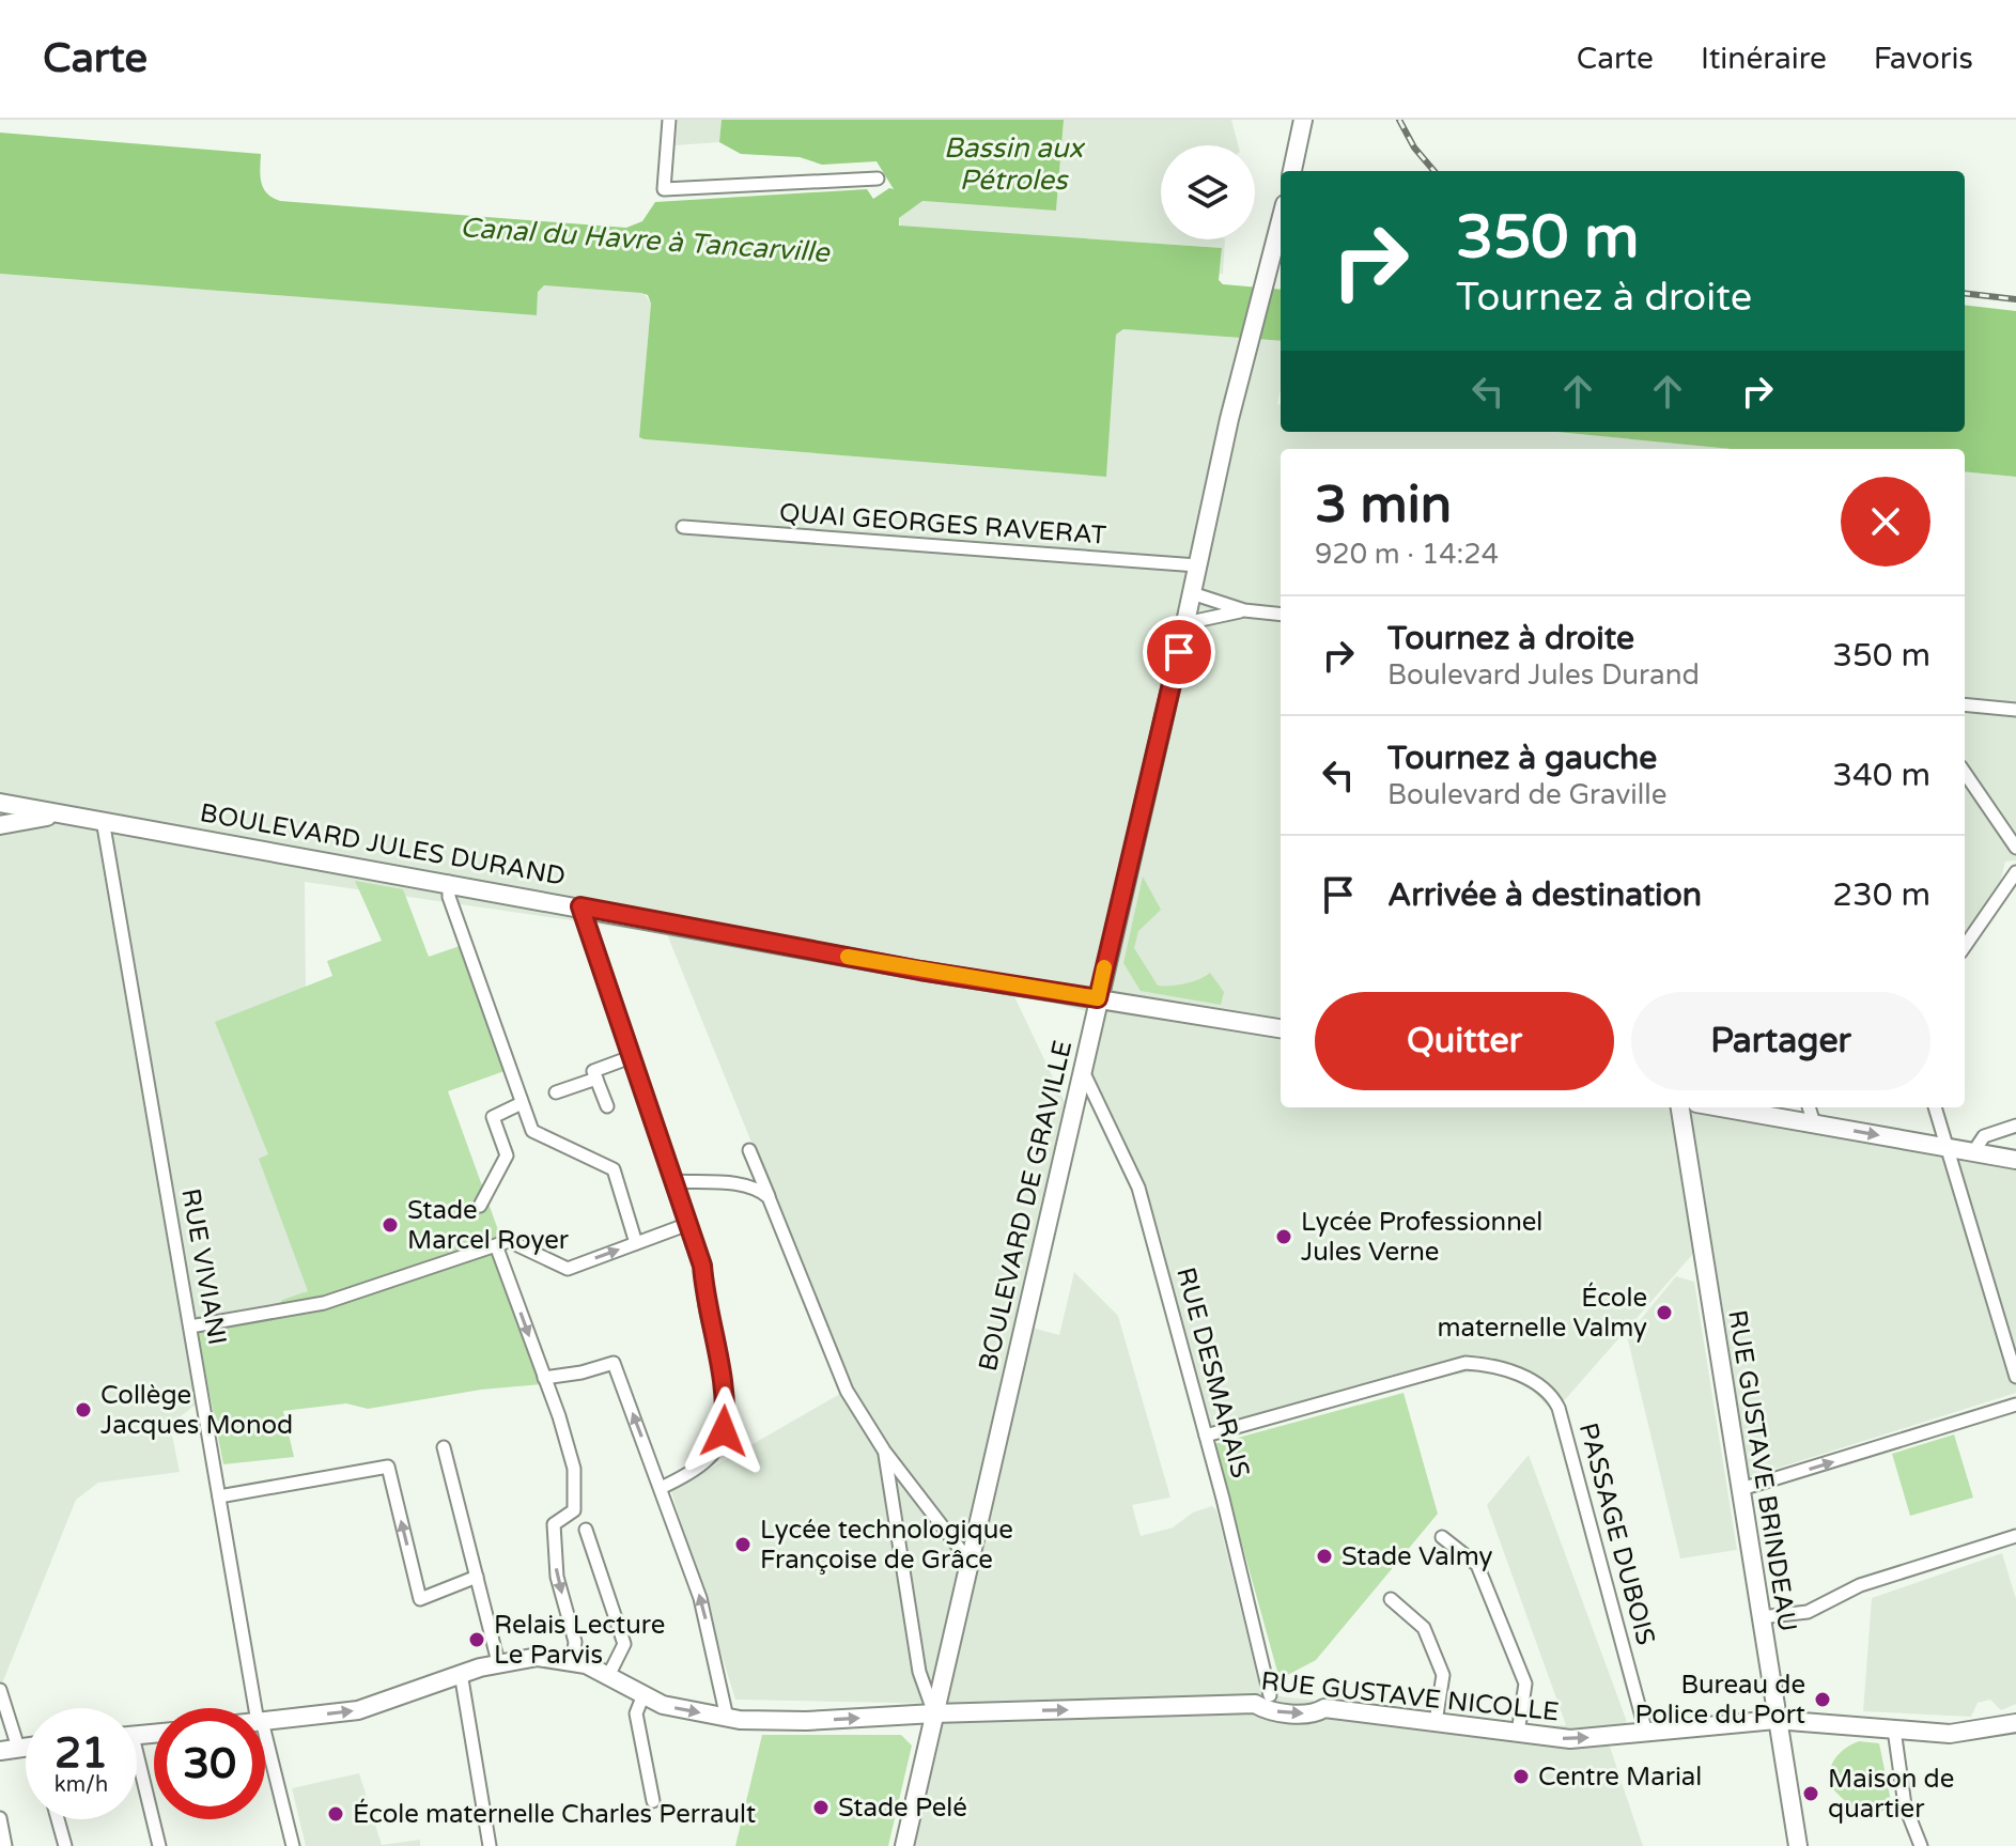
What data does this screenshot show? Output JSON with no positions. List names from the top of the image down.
{
  "streets": {
    "street": [
      "QUAI GEORGES RAVERAT",
      "BOULEVARD JULES DURAND",
      "BOULEVARD DE GRAVILLE",
      "RUE VIVIANI",
      "RUE DESMARAIS",
      "RUE GUSTAVE BRINDEAU",
      "PASSAGE DUBOIS",
      "RUE GUSTAVE NICOLLE"
    ]
  },
  "crossings": [
    ["QUAI GEORGES RAVERAT", "BOULEVARD DE GRAVILLE"],
    ["BOULEVARD JULES DURAND", "BOULEVARD DE GRAVILLE"],
    ["BOULEVARD JULES DURAND", "RUE VIVIANI"],
    ["BOULEVARD DE GRAVILLE", "RUE DESMARAIS"],
    ["BOULEVARD DE GRAVILLE", "RUE GUSTAVE NICOLLE"],
    ["RUE DESMARAIS", "PASSAGE DUBOIS"],
    ["RUE DESMARAIS", "RUE GUSTAVE NICOLLE"],
    ["RUE GUSTAVE BRINDEAU", "RUE GUSTAVE NICOLLE"],
    ["PASSAGE DUBOIS", "RUE GUSTAVE NICOLLE"]
  ],
  "one_way": ["RUE GUSTAVE NICOLLE"],
  "water": ["Bassin aux Pétroles", "Canal du Havre à Tancarville"],
  "places": [
    "Stade Marcel Royer",
    "Lycée Professionnel Jules Verne",
    "École maternelle Valmy",
    "Collège Jacques Monod",
    "Lycée technologique Françoise de Grâce",
    "Stade Valmy",
    "Relais Lecture Le Parvis",
    "Bureau de Police du Port",
    "Centre Marial",
    "Maison de quartier",
    "Stade Pelé",
    "École maternelle Charles Perrault"
  ],
  "page": {
    "header": "Carte",
    "nav": ["Carte", "Itinéraire", "Favoris"],
    "turn": ["350 m", "Tournez à droite"],
    "heading": ["3 min", "920 m · 14:24"],
    "list": [
      {
        "name": "Tournez à droite",
        "note": "Boulevard Jules Durand",
        "value": "350 m"
      },
      {
        "name": "Tournez à gauche",
        "note": "Boulevard de Graville",
        "value": "340 m"
      },
      {
        "name": "Arrivée à destination",
        "value": "230 m"
      }
    ],
    "buttons": ["Quitter", "Partager"],
    "speed": "21 km/h",
    "limit": "30"
  }
}
